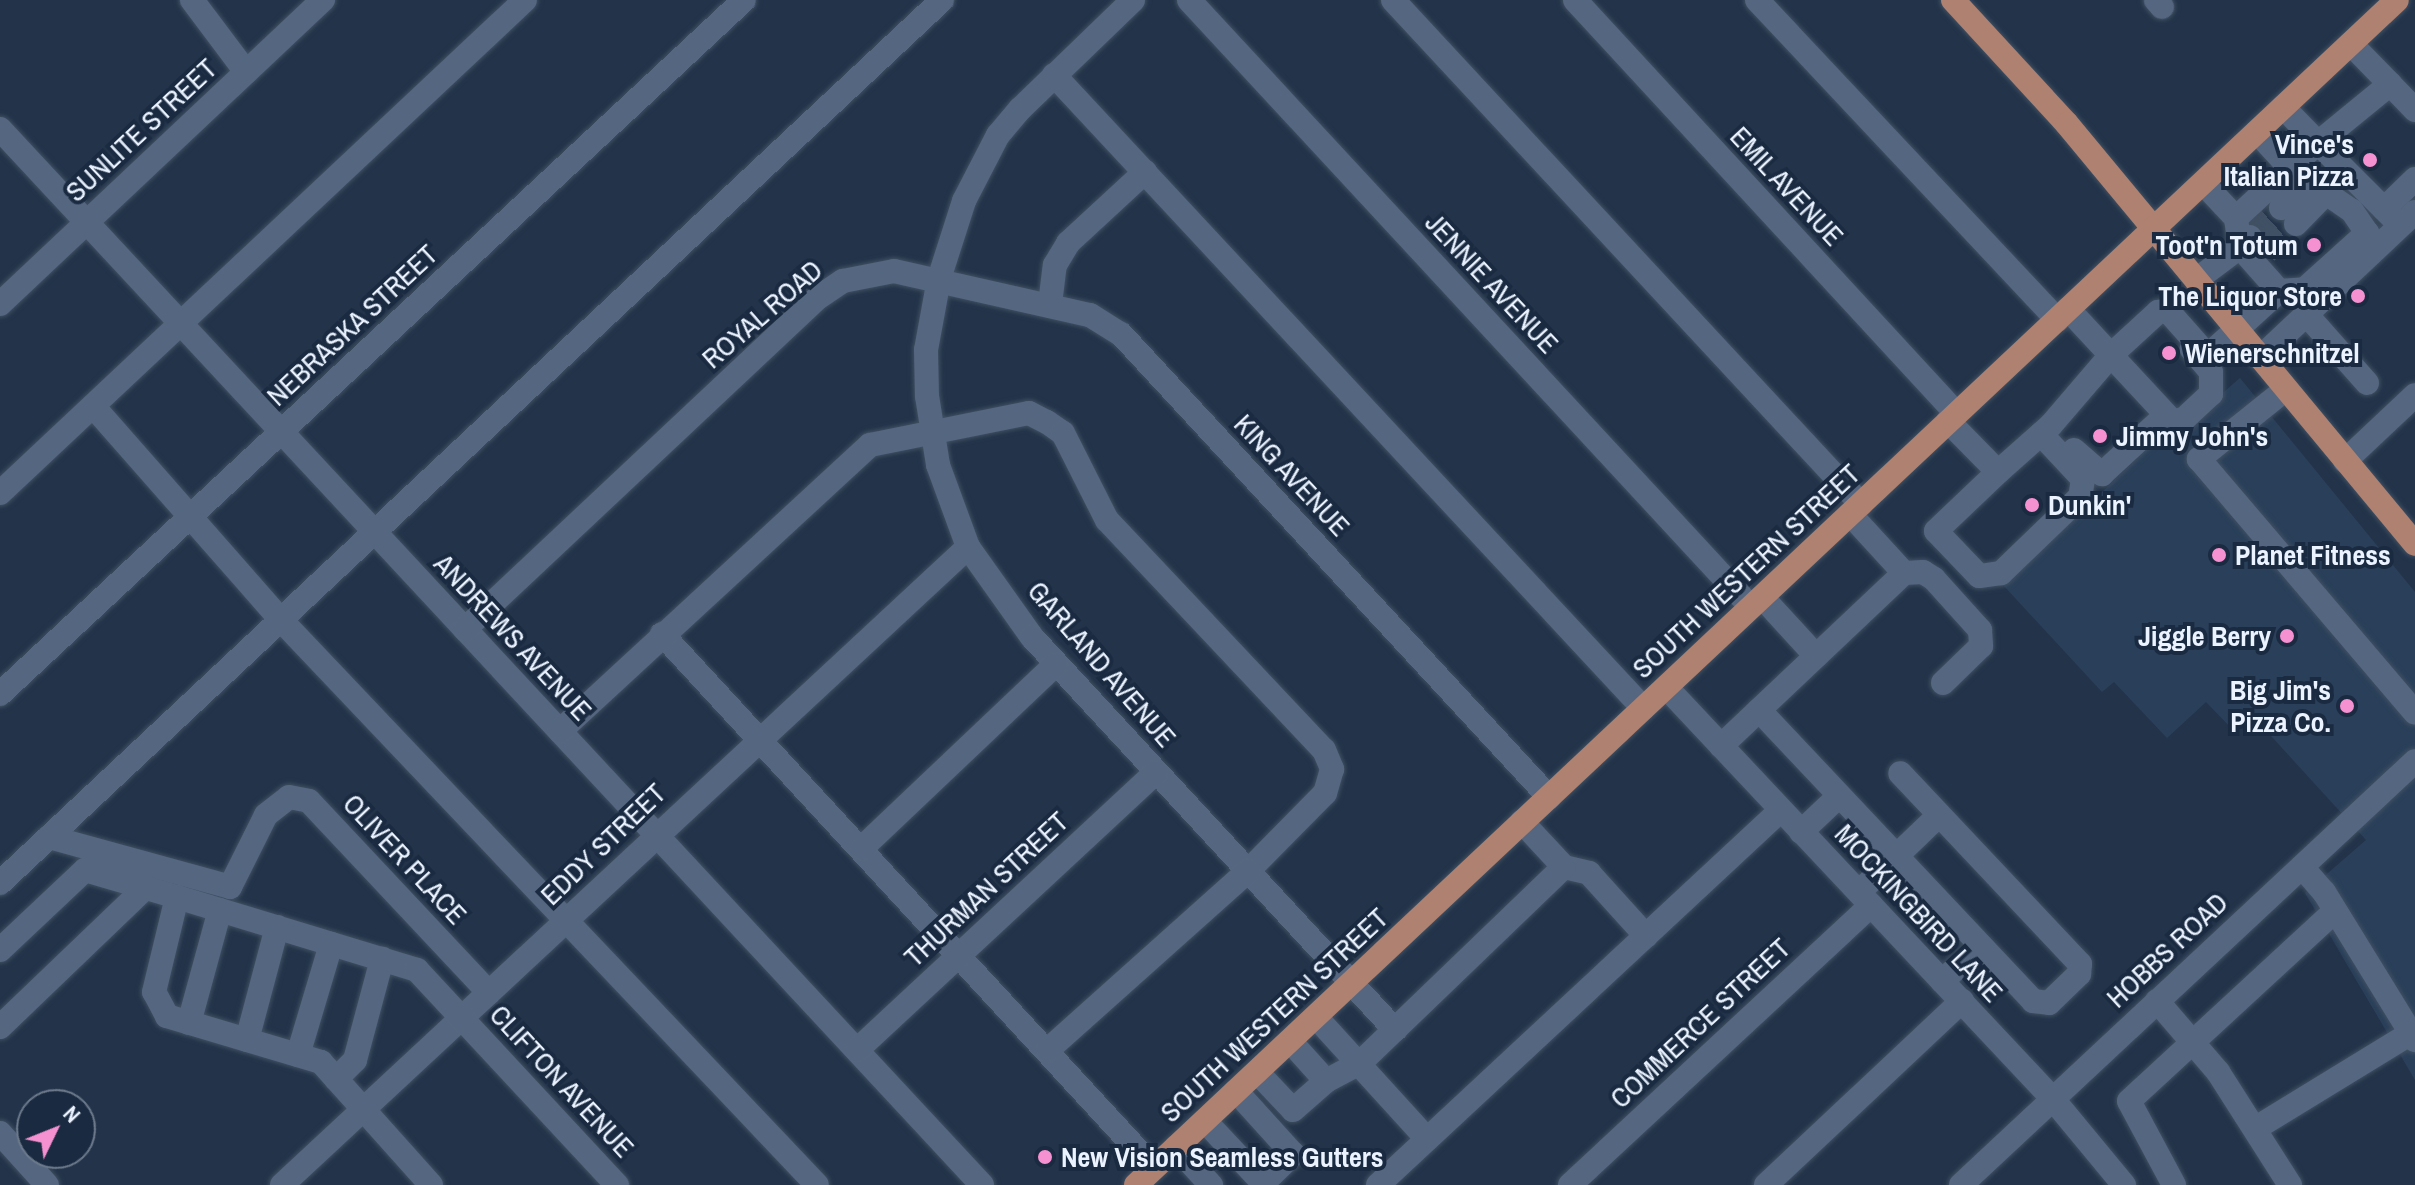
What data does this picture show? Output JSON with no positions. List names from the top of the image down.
{
  "streets": {
    "main road": ["SOUTH WESTERN STREET"],
    "street": [
      "SUNLITE STREET",
      "EMIL AVENUE",
      "JENNIE AVENUE",
      "ROYAL ROAD",
      "NEBRASKA STREET",
      "KING AVENUE",
      "ANDREWS AVENUE",
      "GARLAND AVENUE",
      "EDDY STREET",
      "OLIVER PLACE",
      "THURMAN STREET",
      "MOCKINGBIRD LANE",
      "HOBBS ROAD",
      "COMMERCE STREET",
      "CLIFTON AVENUE"
    ]
  },
  "crossings": [
    ["SUNLITE STREET", "ANDREWS AVENUE"],
    ["EMIL AVENUE", "SOUTH WESTERN STREET"],
    ["JENNIE AVENUE", "SOUTH WESTERN STREET"],
    ["ROYAL ROAD", "KING AVENUE"],
    ["ROYAL ROAD", "ANDREWS AVENUE"],
    ["ROYAL ROAD", "GARLAND AVENUE"],
    ["NEBRASKA STREET", "ANDREWS AVENUE"],
    ["KING AVENUE", "SOUTH WESTERN STREET"],
    ["KING AVENUE", "GARLAND AVENUE"],
    ["SOUTH WESTERN STREET", "GARLAND AVENUE"],
    ["SOUTH WESTERN STREET", "MOCKINGBIRD LANE"],
    ["ANDREWS AVENUE", "EDDY STREET"],
    ["ANDREWS AVENUE", "THURMAN STREET"],
    ["GARLAND AVENUE", "EDDY STREET"],
    ["GARLAND AVENUE", "THURMAN STREET"],
    ["EDDY STREET", "OLIVER PLACE"],
    ["EDDY STREET", "CLIFTON AVENUE"],
    ["MOCKINGBIRD LANE", "HOBBS ROAD"],
    ["MOCKINGBIRD LANE", "COMMERCE STREET"]
  ],
  "places": [
    "Vince's Italian Pizza",
    "Toot'n Totum",
    "The Liquor Store",
    "Wienerschnitzel",
    "Jimmy John's",
    "Dunkin'",
    "Planet Fitness",
    "Jiggle Berry",
    "Big Jim's Pizza Co.",
    "New Vision Seamless Gutters"
  ],
  "north": "top right"
}
